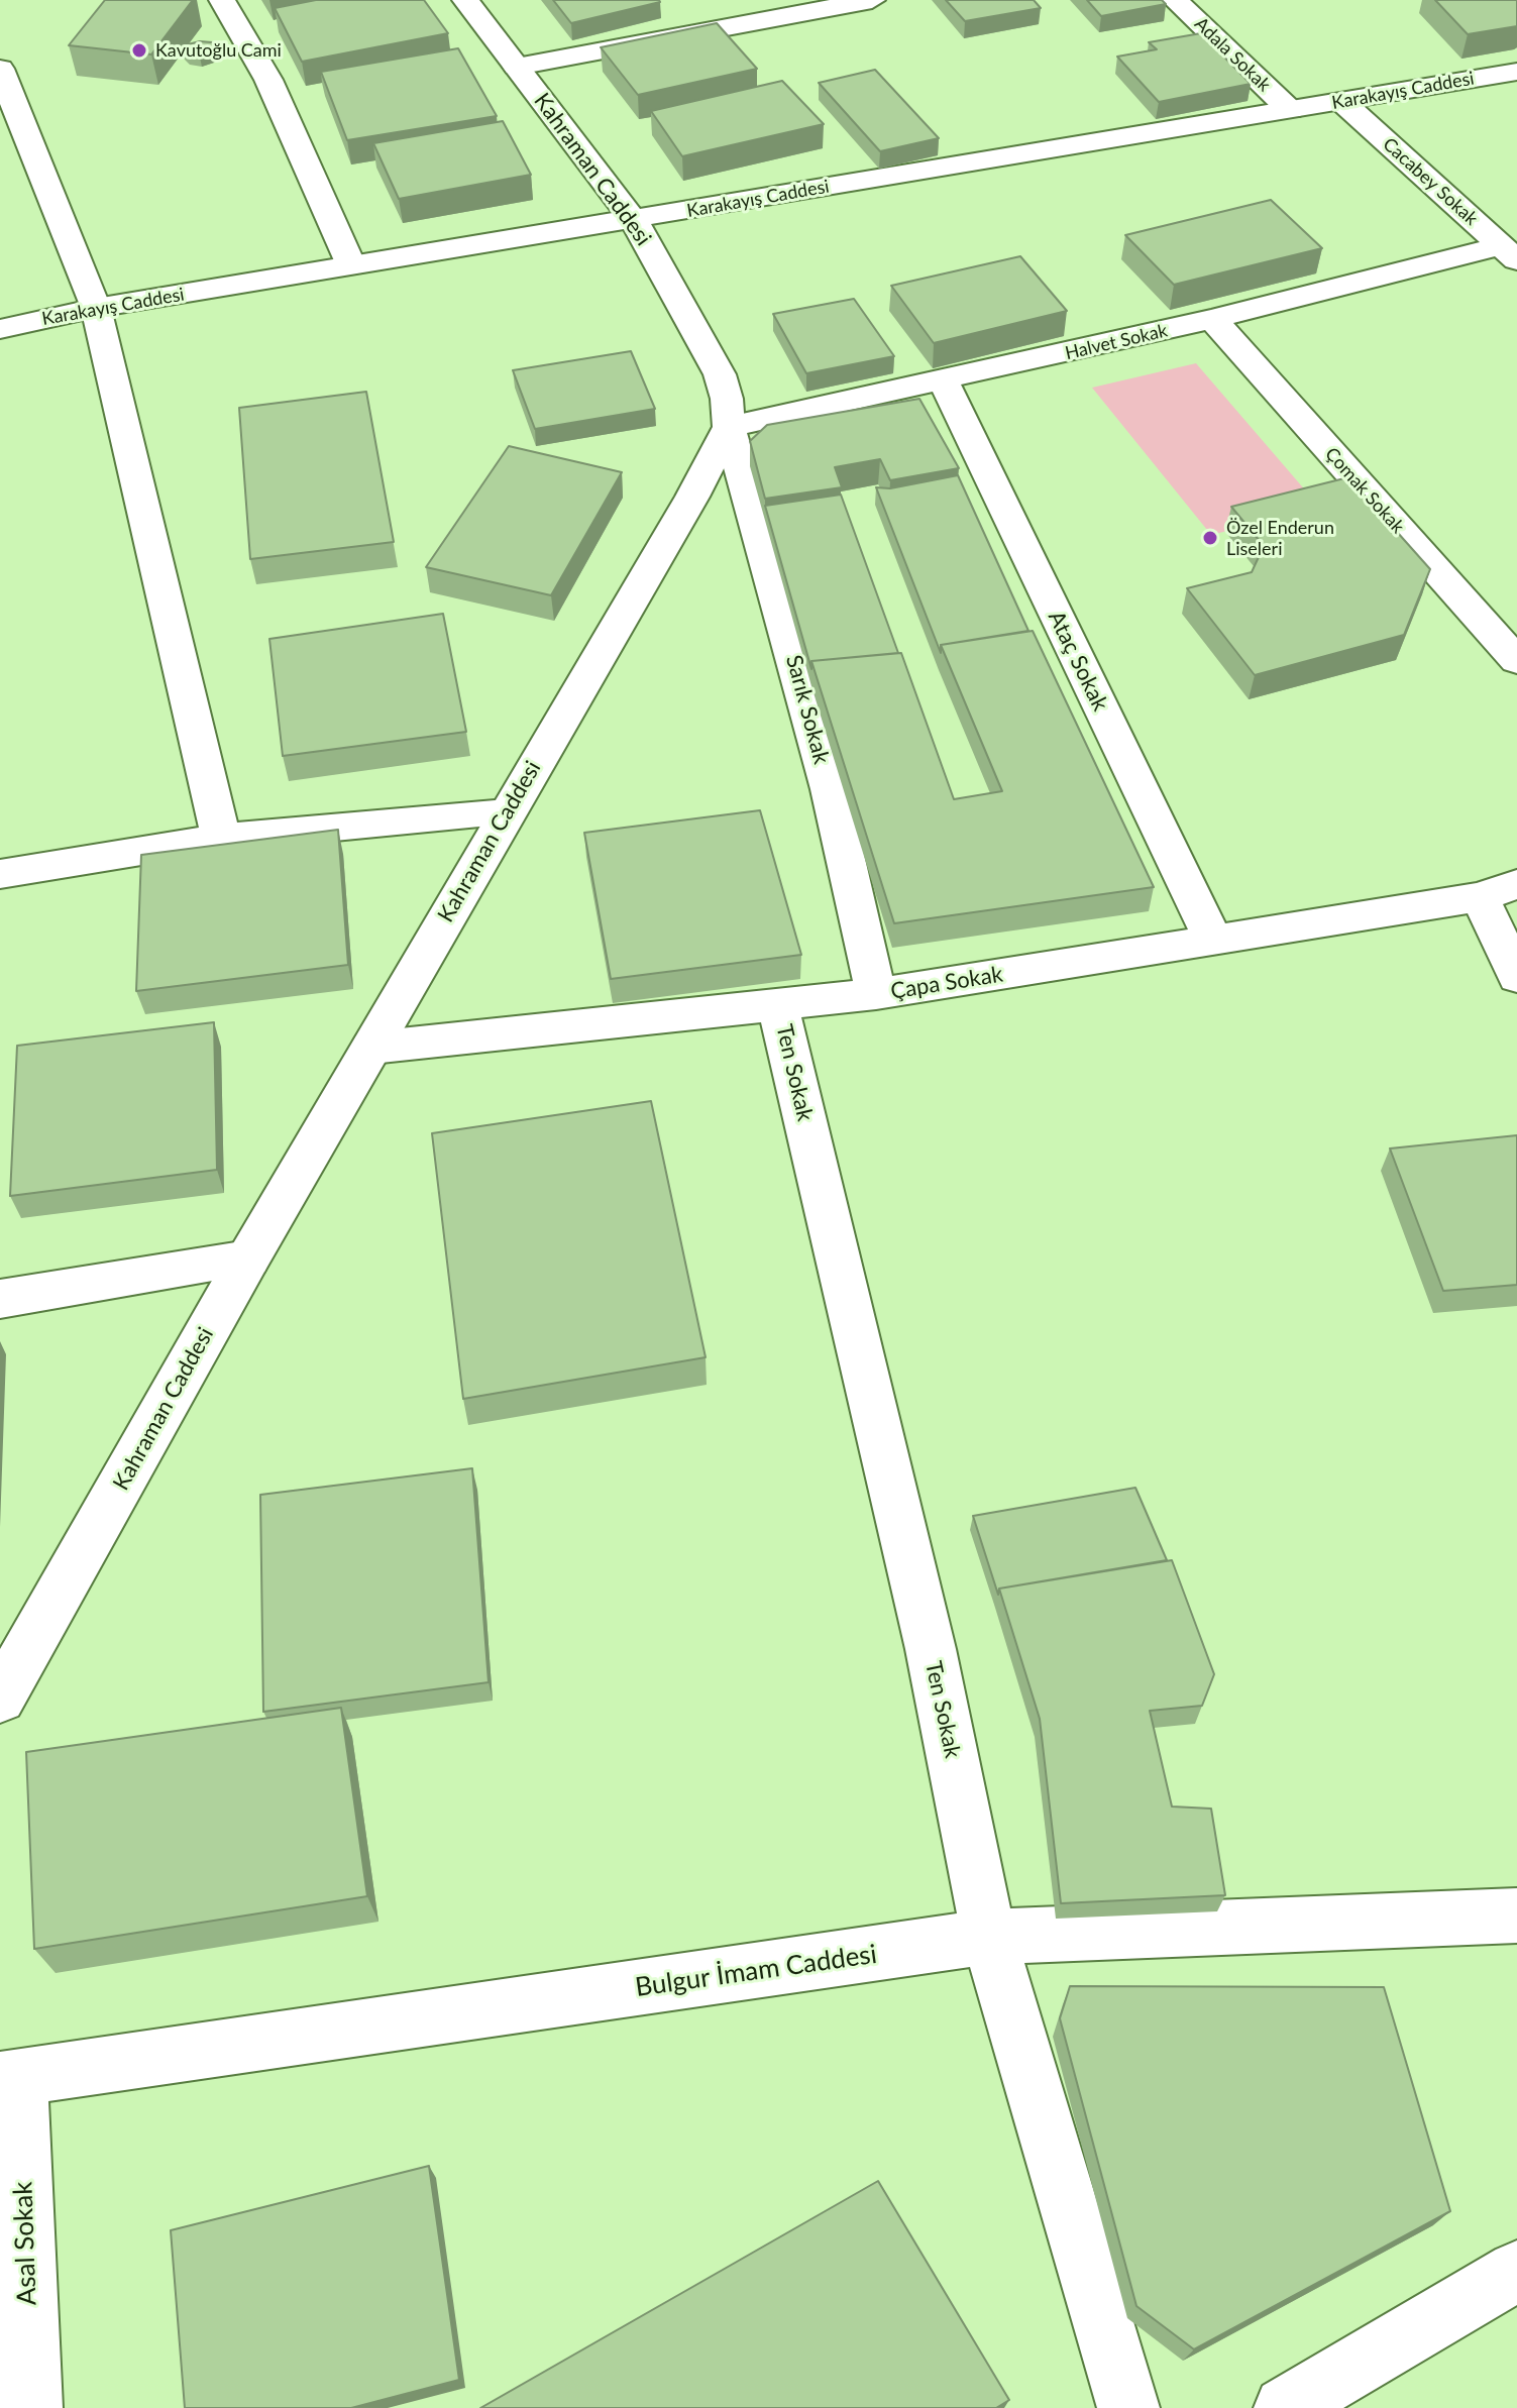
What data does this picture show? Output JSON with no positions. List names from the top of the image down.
{
  "streets": {
    "street": [
      "Adala Sokak",
      "Karakayış Caddesi",
      "Kahraman Caddesi",
      "Cacabey Sokak",
      "Halvet Sokak",
      "Çomak Sokak",
      "Ataç Sokak",
      "Sarık Sokak",
      "Çapa Sokak",
      "Ten Sokak",
      "Bulgur İmam Caddesi",
      "Asal Sokak"
    ]
  },
  "crossings": [
    ["Adala Sokak", "Karakayış Caddesi"],
    ["Karakayış Caddesi", "Kahraman Caddesi"],
    ["Karakayış Caddesi", "Cacabey Sokak"],
    ["Kahraman Caddesi", "Halvet Sokak"],
    ["Kahraman Caddesi", "Sarık Sokak"],
    ["Kahraman Caddesi", "Çapa Sokak"],
    ["Cacabey Sokak", "Halvet Sokak"],
    ["Halvet Sokak", "Çomak Sokak"],
    ["Halvet Sokak", "Ataç Sokak"],
    ["Halvet Sokak", "Sarık Sokak"],
    ["Ataç Sokak", "Çapa Sokak"],
    ["Sarık Sokak", "Çapa Sokak"],
    ["Çapa Sokak", "Ten Sokak"],
    ["Ten Sokak", "Bulgur İmam Caddesi"],
    ["Bulgur İmam Caddesi", "Asal Sokak"]
  ],
  "places": ["Kavutoğlu Cami", "Özel Enderun Liseleri"]
}
